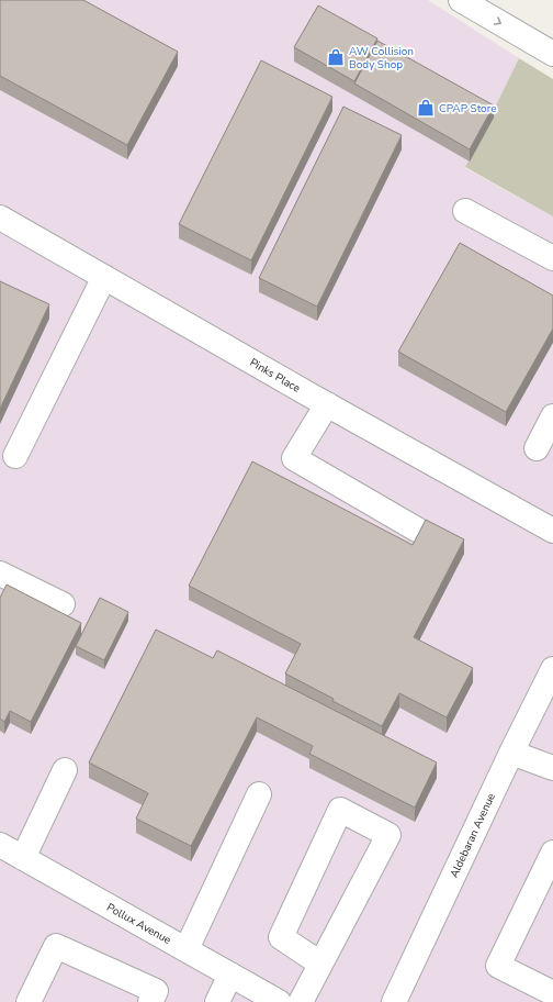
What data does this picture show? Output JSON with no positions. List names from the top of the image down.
{
  "streets": {
    "street": ["Pinks Place", "Aldebaran Avenue", "Pollux Avenue"]
  },
  "places": {
    "shop": ["AW Collision Body Shop", "CPAP Store"]
  }
}
